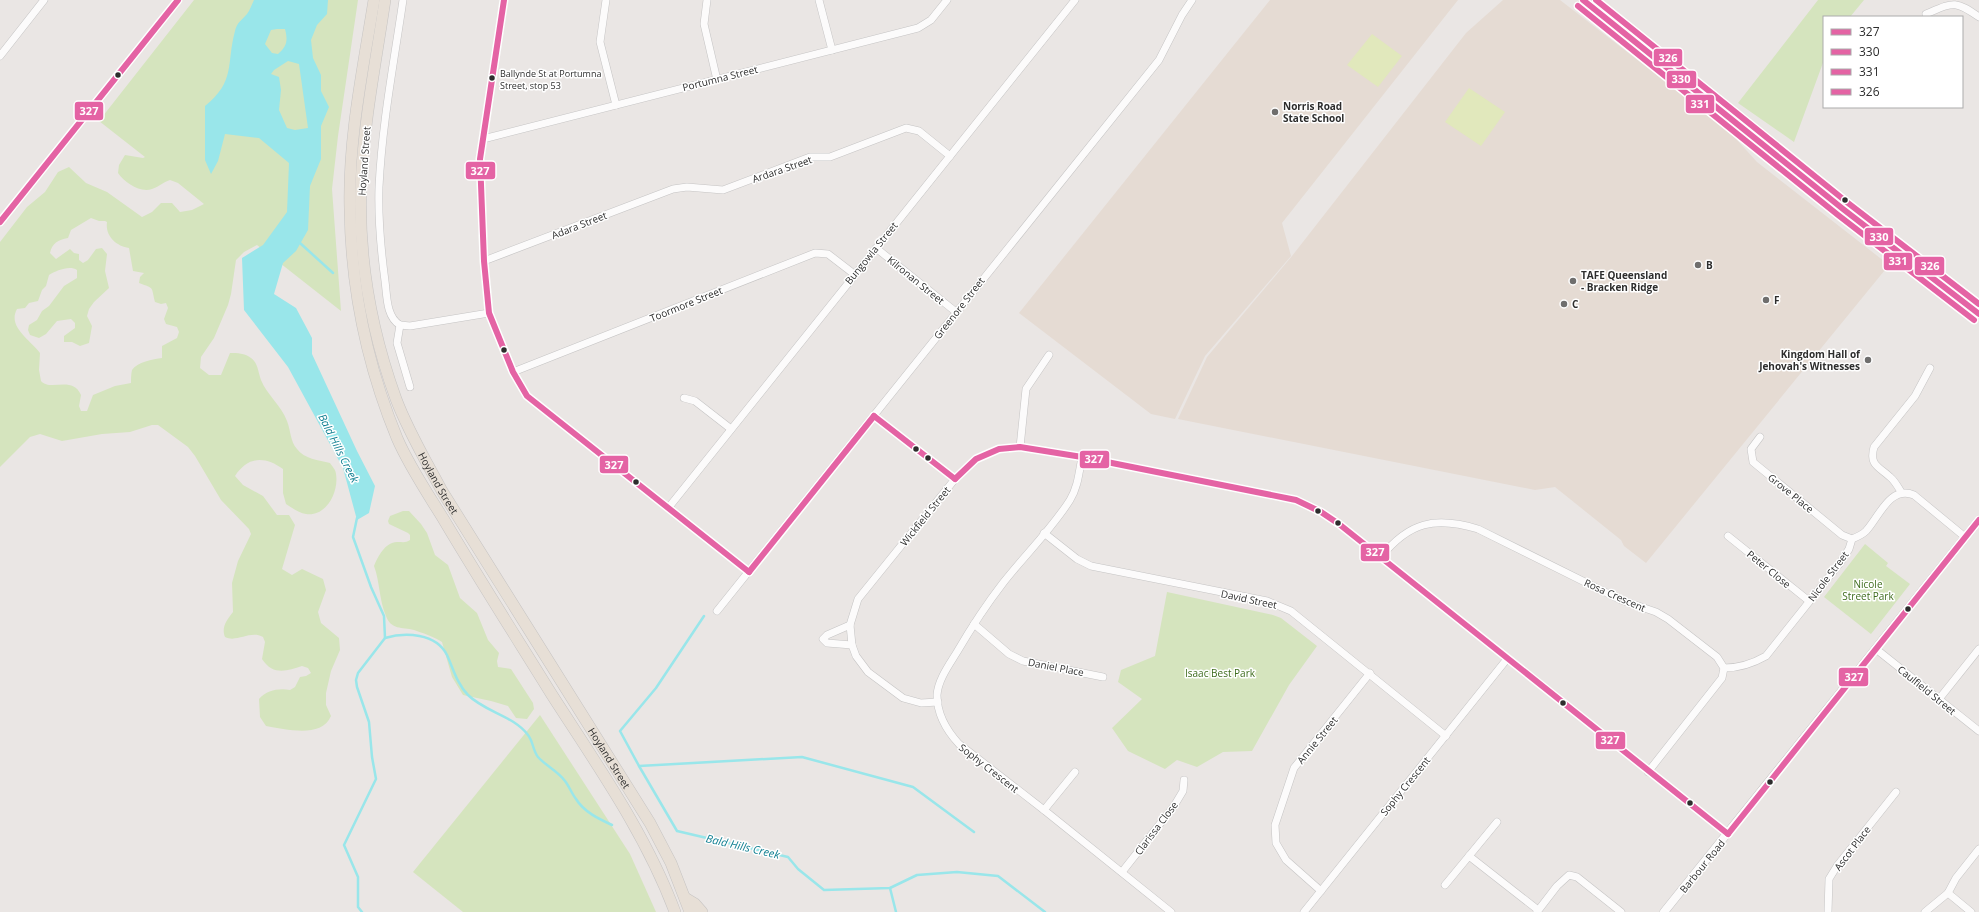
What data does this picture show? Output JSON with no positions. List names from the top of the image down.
{
  "streets": {
    "main road": ["Hoyland Street"],
    "street": [
      "Portumna Street",
      "Ardara Street",
      "Adara Street",
      "Bungowla Street",
      "Kilronan Street",
      "Toormore Street",
      "Greenore Street",
      "Grove Place",
      "Wickfield Street",
      "Peter Close",
      "Nicole Street",
      "Rosa Crescent",
      "David Street",
      "Daniel Place",
      "Caulfield Street",
      "Annie Street",
      "Sophy Crescent",
      "Clarissa Close",
      "Ascot Place",
      "Barbour Road"
    ]
  },
  "crossings": [
    ["Ardara Street", "Adara Street"],
    ["Ardara Street", "Bungowla Street"],
    ["Bungowla Street", "Kilronan Street"],
    ["Bungowla Street", "Toormore Street"],
    ["Kilronan Street", "Greenore Street"],
    ["Grove Place", "Nicole Street"],
    ["Wickfield Street", "Rosa Crescent"],
    ["Wickfield Street", "Sophy Crescent"],
    ["Wickfield Street", "Barbour Road"],
    ["Peter Close", "Nicole Street"],
    ["Nicole Street", "Rosa Crescent"],
    ["David Street", "Annie Street"],
    ["David Street", "Sophy Crescent"],
    ["Daniel Place", "Sophy Crescent"],
    ["Caulfield Street", "Barbour Road"],
    ["Annie Street", "Sophy Crescent"],
    ["Sophy Crescent", "Clarissa Close"]
  ],
  "water": ["Bald Hills Creek"],
  "parks": ["Nicole Street Park", "Isaac Best Park"],
  "places": [
    "Ballynde St at Portumna Street, stop 53",
    "Norris Road State School",
    "B",
    "TAFE Queensland - Bracken Ridge",
    "F",
    "C",
    "Kingdom Hall of Jehovah's Witnesses"
  ],
  "lines": [
    "transit line 327",
    "transit line 330",
    "transit line 326",
    "transit line 331"
  ],
  "legend": [
    "327",
    "330",
    "331",
    "326"
  ]
}
